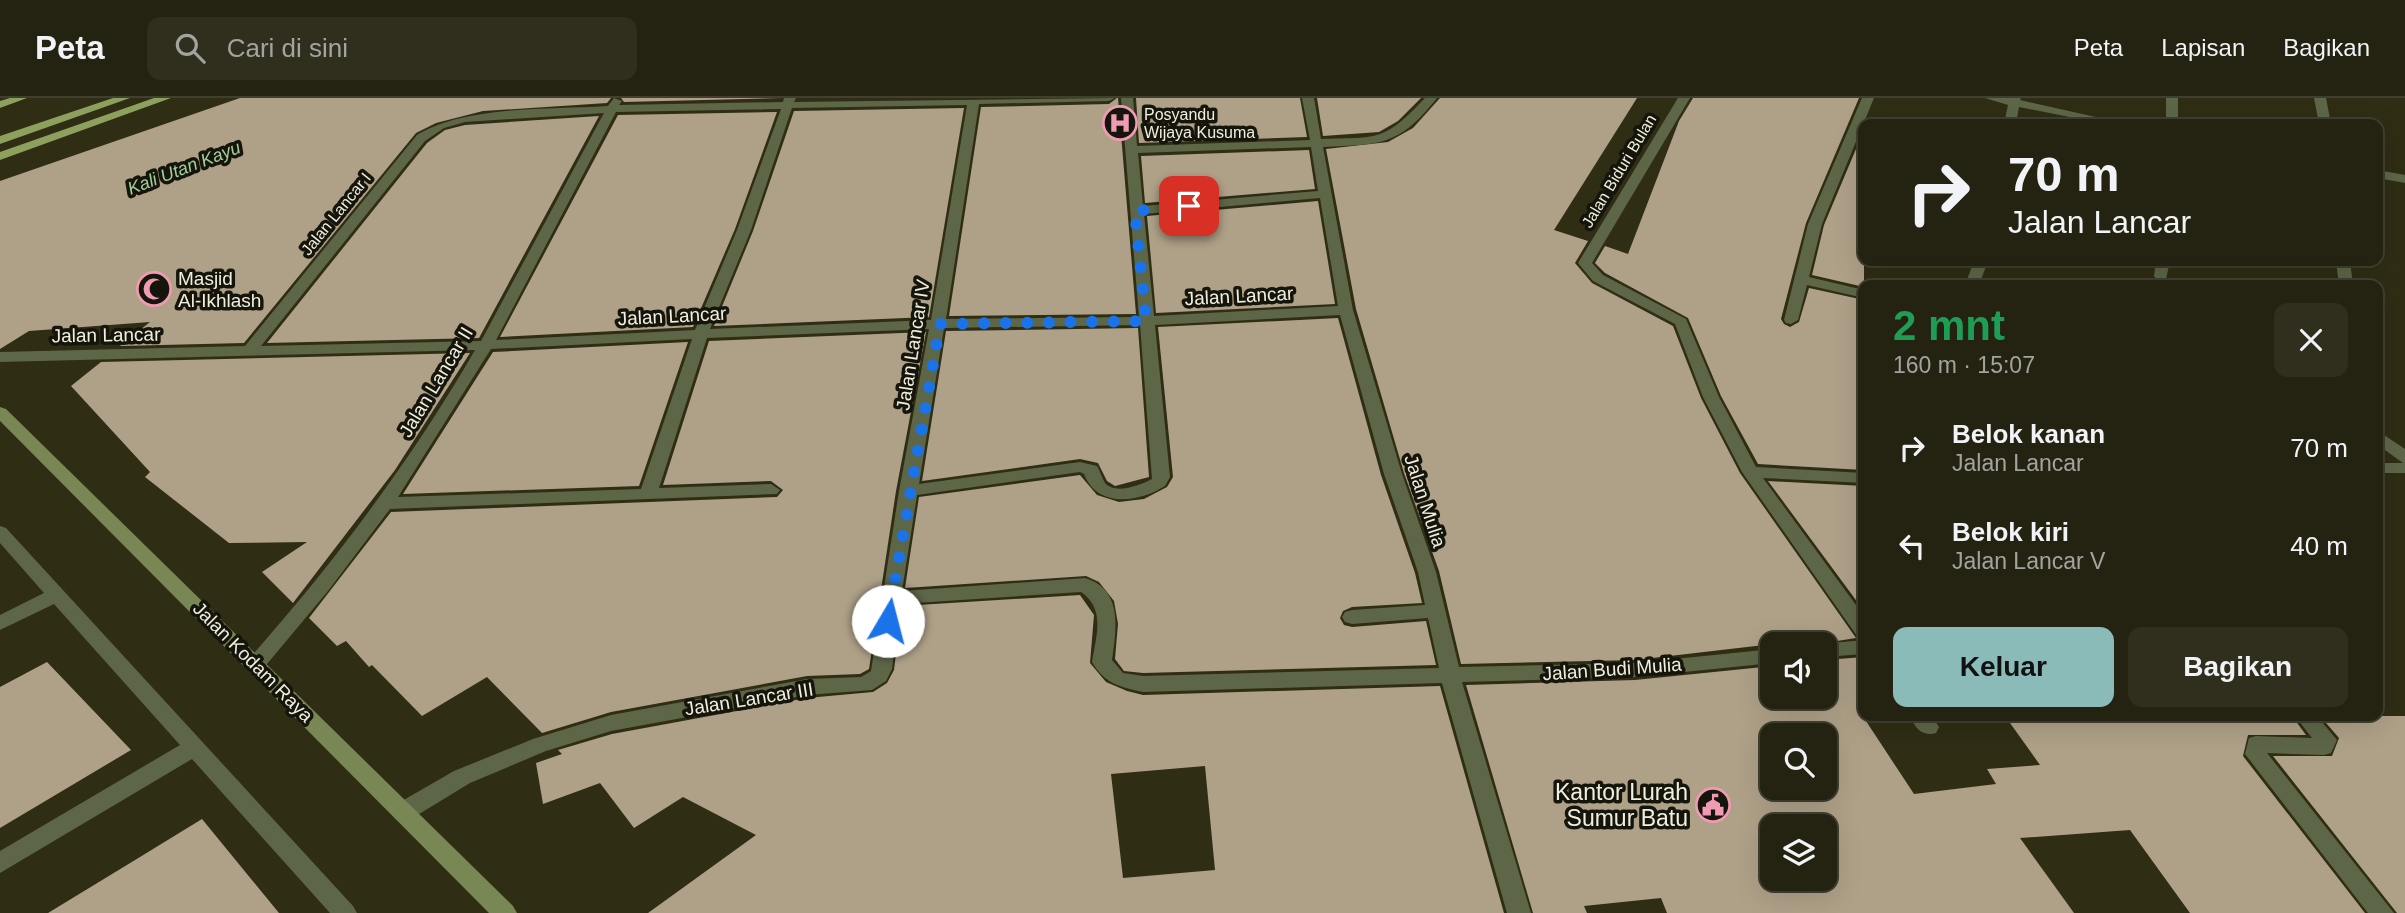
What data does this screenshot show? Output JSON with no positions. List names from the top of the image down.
{
  "streets": {
    "street": [
      "Jalan Biduri Bulan",
      "Jalan Lancar I",
      "Jalan Lancar",
      "Jalan Lancar IV",
      "Jalan Lancar II",
      "Jalan Mulia",
      "Jalan Kodam Raya",
      "Jalan Budi Mulia",
      "Jalan Lancar III"
    ]
  },
  "crossings": [
    ["Jalan Lancar I", "Jalan Lancar"],
    ["Jalan Lancar I", "Jalan Lancar IV"],
    ["Jalan Lancar I", "Jalan Lancar II"],
    ["Jalan Lancar", "Jalan Lancar IV"],
    ["Jalan Lancar", "Jalan Lancar II"],
    ["Jalan Lancar", "Jalan Mulia"],
    ["Jalan Lancar IV", "Jalan Budi Mulia"],
    ["Jalan Lancar IV", "Jalan Lancar III"],
    ["Jalan Lancar II", "Jalan Kodam Raya"],
    ["Jalan Mulia", "Jalan Budi Mulia"],
    ["Jalan Kodam Raya", "Jalan Lancar III"],
    ["Jalan Budi Mulia", "Jalan Lancar III"]
  ],
  "water": ["Kali Utan Kayu"],
  "places": {
    "hospital": ["Posyandu Wijaya Kusuma"],
    "mosque": ["Masjid Al-Ikhlash"],
    "public building": ["Kantor Lurah Sumur Batu"]
  },
  "page": {
    "header": "Peta",
    "search": "Cari di sini",
    "nav": ["Peta", "Lapisan", "Bagikan"],
    "turn": ["70 m", "Jalan Lancar"],
    "heading": ["2 mnt", "160 m · 15:07"],
    "list": [
      {
        "name": "Belok kanan",
        "note": "Jalan Lancar",
        "value": "70 m"
      },
      {
        "name": "Belok kiri",
        "note": "Jalan Lancar V",
        "value": "40 m"
      }
    ],
    "buttons": ["Keluar", "Bagikan"]
  }
}
